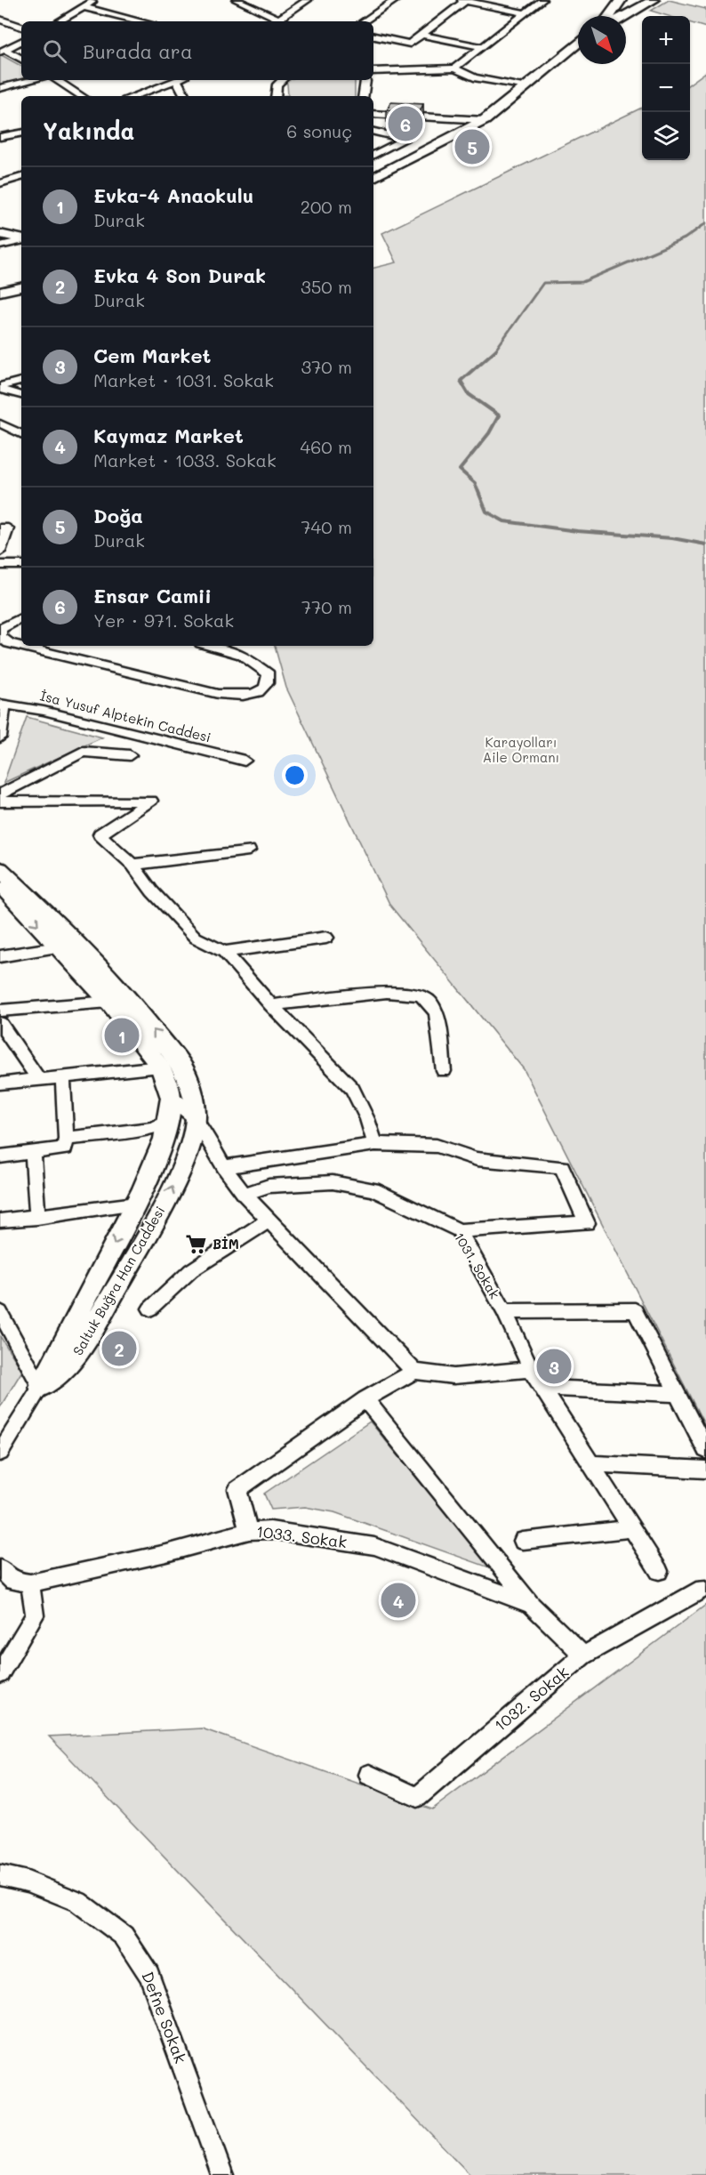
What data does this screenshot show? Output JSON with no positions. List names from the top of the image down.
{
  "streets": {
    "main road": ["Saltuk Buğra Han Caddesi"],
    "street": [
      "İsa Yusuf Alptekin Caddesi",
      "1031. Sokak",
      "1033. Sokak",
      "1032. Sokak",
      "Defne Sokak"
    ]
  },
  "crossings": [
    ["1033. Sokak", "1032. Sokak"]
  ],
  "parks": ["Karayolları Aile Ormanı"],
  "places": {
    "supermarket": ["BİM"]
  },
  "north": "bottom right",
  "page": {
    "map_buttons": ["+", "−"],
    "search": "Burada ara",
    "heading": ["Yakında", "6 sonuç"],
    "pins": [
      "6",
      "5",
      "1",
      "2",
      "3",
      "4"
    ],
    "list": [
      {
        "mark": "1",
        "name": "Evka-4 Anaokulu",
        "note": "Durak",
        "value": "200 m"
      },
      {
        "mark": "2",
        "name": "Evka 4 Son Durak",
        "note": "Durak",
        "value": "350 m"
      },
      {
        "mark": "3",
        "name": "Cem Market",
        "note": "Market · 1031. Sokak",
        "value": "370 m"
      },
      {
        "mark": "4",
        "name": "Kaymaz Market",
        "note": "Market · 1033. Sokak",
        "value": "460 m"
      },
      {
        "mark": "5",
        "name": "Doğa",
        "note": "Durak",
        "value": "740 m"
      },
      {
        "mark": "6",
        "name": "Ensar Camii",
        "note": "Yer · 971. Sokak",
        "value": "770 m"
      }
    ]
  }
}
